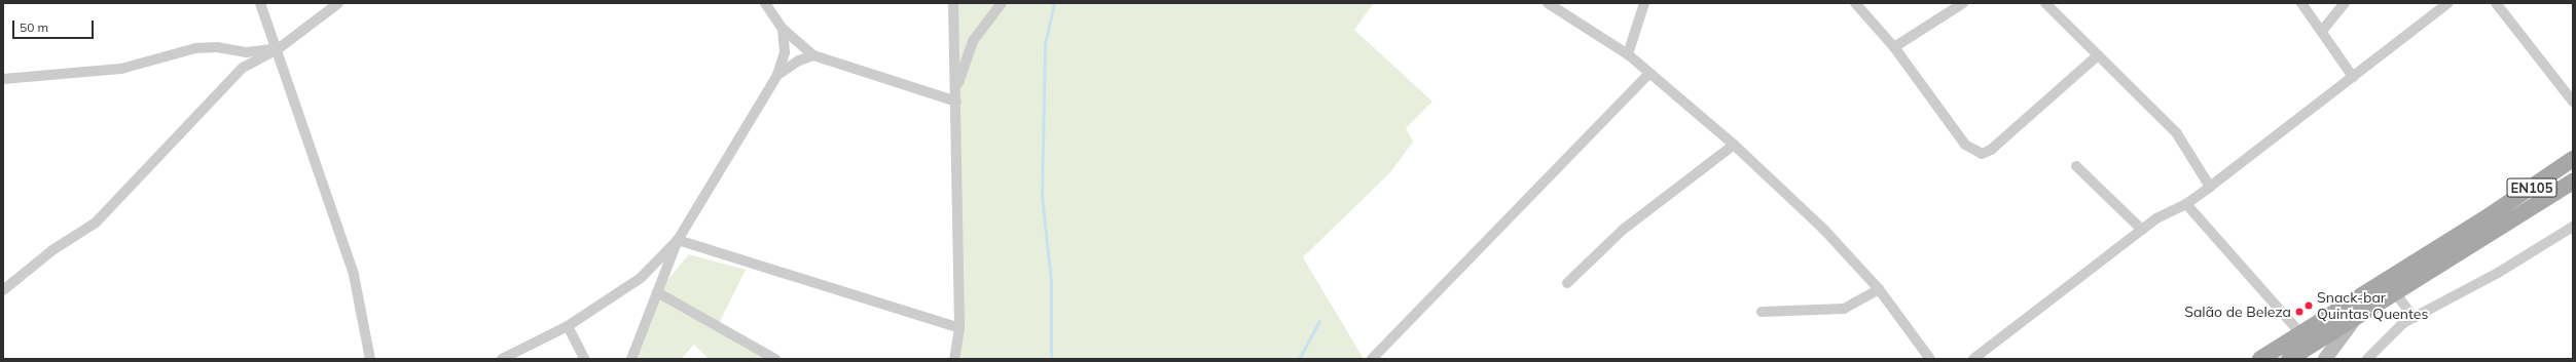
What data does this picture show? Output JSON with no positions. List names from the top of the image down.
{
  "streets": {
    "main road": ["EN105"]
  },
  "places": ["Snack-bar Quintas Quentes", "Salão de Beleza"],
  "scale_bar": "50 m"
}
